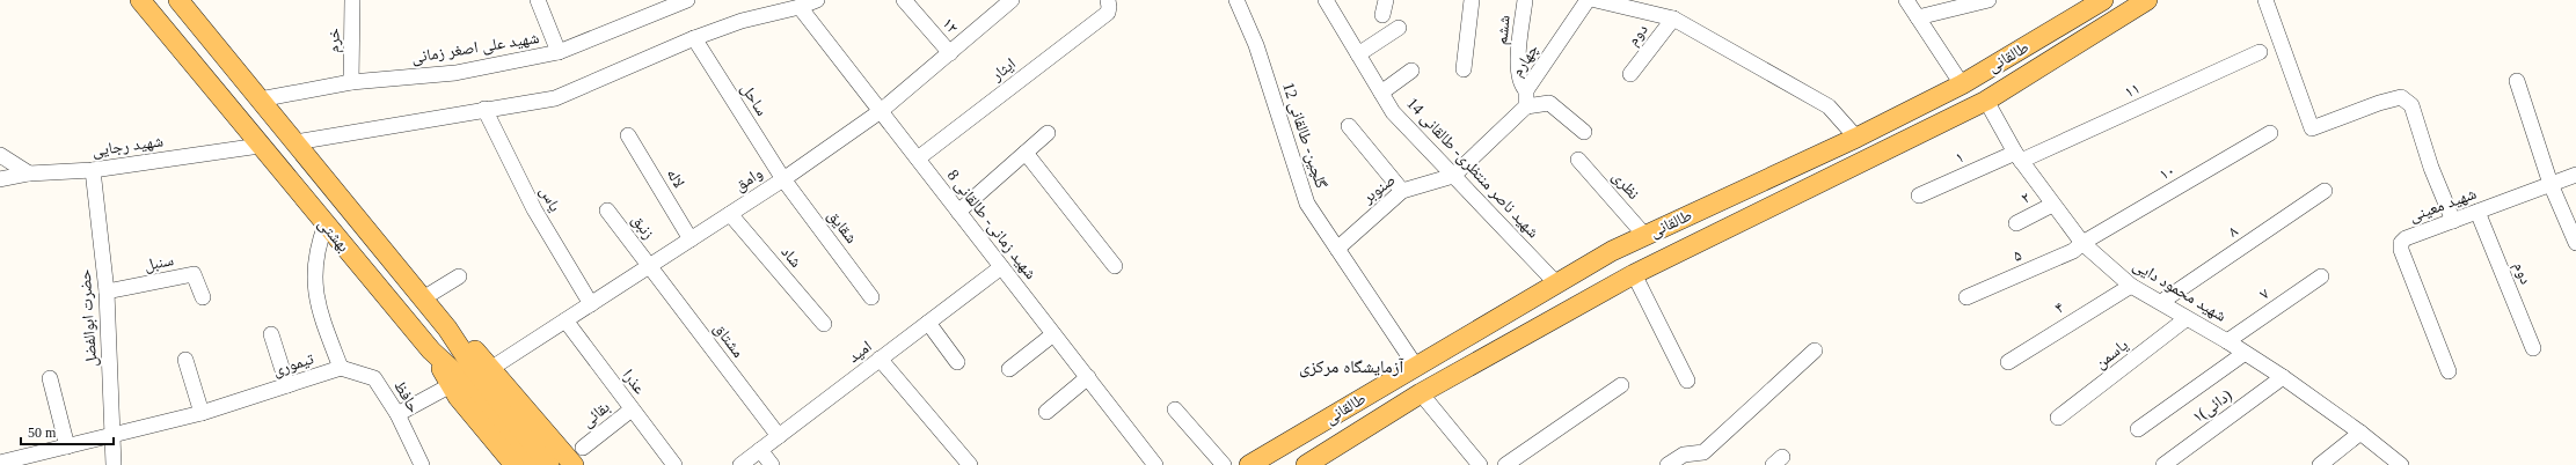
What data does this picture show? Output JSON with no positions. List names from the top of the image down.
{
  "streets": {
    "main road": ["طالقانی", "بهشتی"],
    "street": [
      "۱۲",
      "ششم",
      "دوم",
      "خرم",
      "شهید علی اصغر زمانی",
      "چهارم",
      "ایثار",
      "۱۱",
      "ساحل",
      "گلچین- طالقانی 12",
      "شهید رجایی",
      "۱",
      "شهید ناصر منتظری- طالقانی 14",
      "۱۰",
      "لاله",
      "وامق",
      "نظری",
      "صنوبر",
      "۲",
      "یاس",
      "شهید معینی",
      "شهید زمانی- طالقانی 8",
      "زنبق",
      "شقایق",
      "۸",
      "۵",
      "شاد",
      "سنبل",
      "شهید محمود دایی",
      "۷",
      "۴",
      "حضرت ابوالفضل",
      "مشتاق",
      "امید",
      "یاسمن",
      "تیموری",
      "عذرا",
      "حافظ",
      "۱(دائی)",
      "بقائی"
    ]
  },
  "crossings": [
    ["۱۲", "وامق"],
    ["ششم", "چهارم"],
    ["دوم", "شهید معینی"],
    ["خرم", "شهید علی اصغر زمانی"],
    ["شهید علی اصغر زمانی", "بهشتی"],
    ["طالقانی", "گلچین- طالقانی 12"],
    ["طالقانی", "شهید ناصر منتظری- طالقانی 14"],
    ["طالقانی", "نظری"],
    ["طالقانی", "شهید محمود دایی"],
    ["ایثار", "شهید زمانی- طالقانی 8"],
    ["۱۱", "۱"],
    ["۱۱", "شهید محمود دایی"],
    ["ساحل", "وامق"],
    ["ساحل", "شقایق"],
    ["گلچین- طالقانی 12", "صنوبر"],
    ["شهید رجایی", "بهشتی"],
    ["شهید رجایی", "حضرت ابوالفضل"],
    ["۱", "شهید محمود دایی"],
    ["شهید ناصر منتظری- طالقانی 14", "صنوبر"],
    ["۱۰", "۵"],
    ["۱۰", "شهید محمود دایی"],
    ["لاله", "وامق"],
    ["وامق", "یاس"],
    ["وامق", "شهید زمانی- طالقانی 8"],
    ["وامق", "زنبق"],
    ["وامق", "شقایق"],
    ["وامق", "شاد"],
    ["وامق", "مشتاق"],
    ["وامق", "عذرا"],
    ["۲", "شهید محمود دایی"],
    ["شهید زمانی- طالقانی 8", "امید"],
    ["زنبق", "مشتاق"],
    ["۸", "شهید محمود دایی"],
    ["بهشتی", "تیموری"],
    ["۵", "شهید محمود دایی"],
    ["سنبل", "حضرت ابوالفضل"],
    ["شهید محمود دایی", "۷"],
    ["شهید محمود دایی", "۴"],
    ["شهید محمود دایی", "یاسمن"],
    ["شهید محمود دایی", "۱(دائی)"],
    ["حضرت ابوالفضل", "تیموری"],
    ["مشتاق", "امید"],
    ["تیموری", "حافظ"],
    ["عذرا", "بقائی"]
  ],
  "districts": ["آزمایشگاه مرکزی"],
  "scale_bar": "50 m"
}
